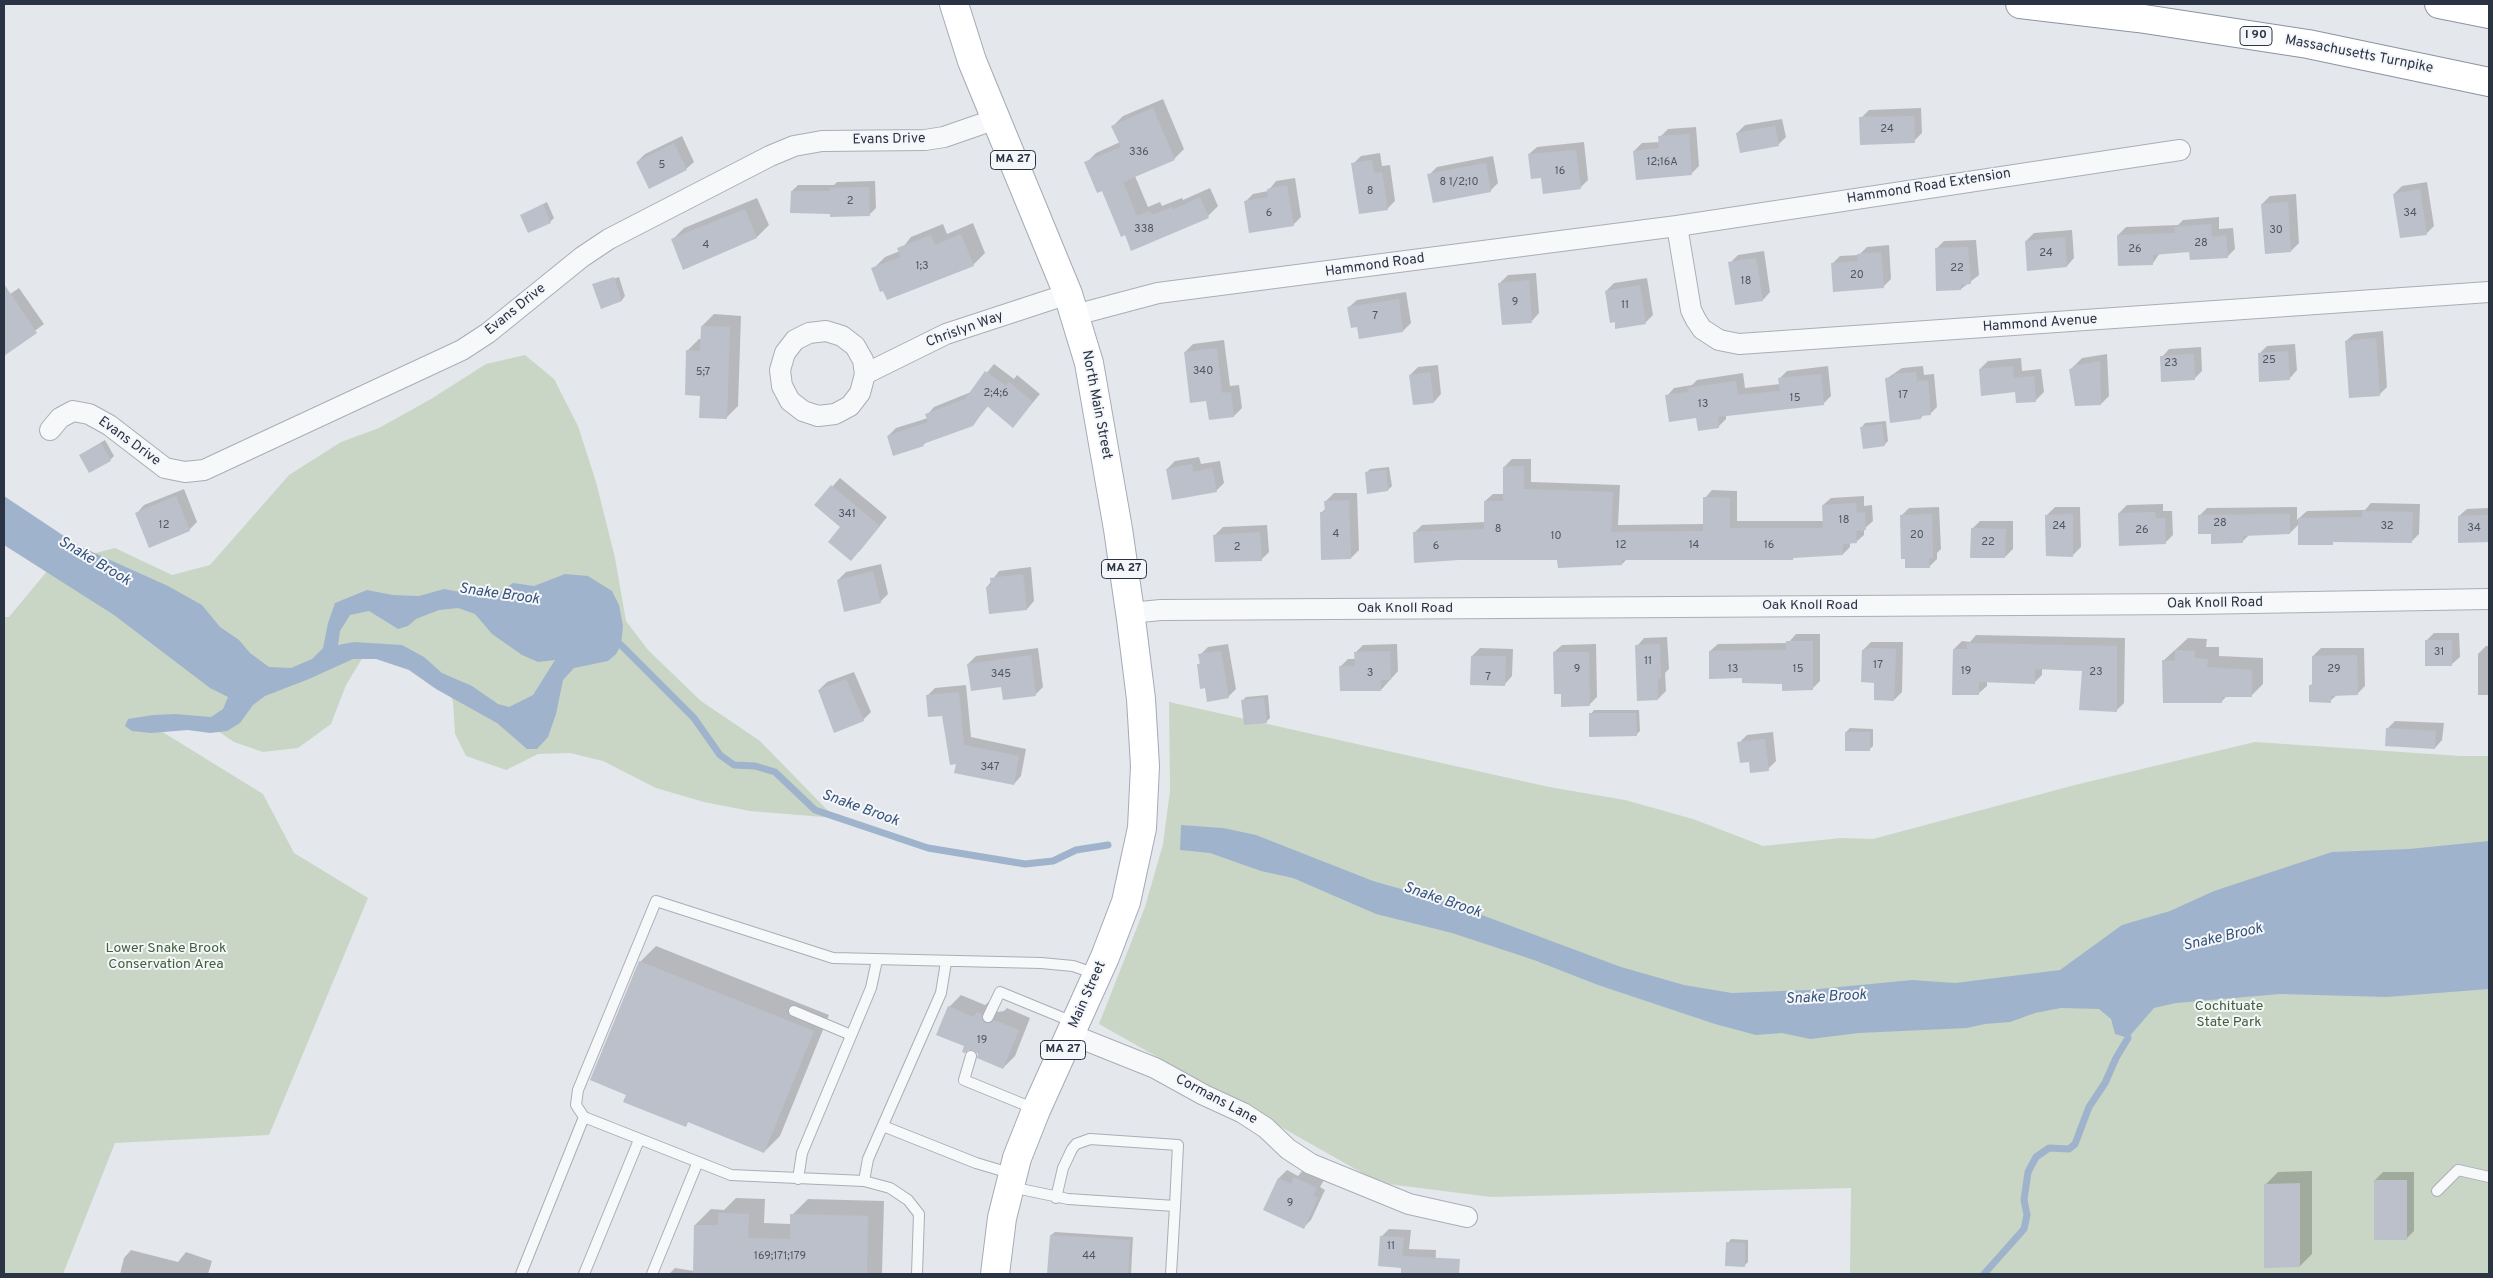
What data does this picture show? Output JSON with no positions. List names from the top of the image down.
{
  "streets": {
    "main road": [
      "I 90",
      "Massachusetts Turnpike",
      "MA 27",
      "North Main Street",
      "Main Street"
    ],
    "street": [
      "Evans Drive",
      "Hammond Road Extension",
      "Hammond Road",
      "Hammond Avenue",
      "Chrislyn Way",
      "Oak Knoll Road",
      "Cormans Lane"
    ]
  },
  "crossings": [
    ["Evans Drive", "North Main Street"],
    ["Hammond Road Extension", "Hammond Road"],
    ["Hammond Road Extension", "Hammond Avenue"],
    ["Hammond Road", "Hammond Avenue"],
    ["Hammond Road", "Chrislyn Way"],
    ["Hammond Road", "North Main Street"],
    ["Chrislyn Way", "North Main Street"],
    ["North Main Street", "Oak Knoll Road"],
    ["North Main Street", "Main Street"],
    ["Main Street", "Cormans Lane"]
  ],
  "water": ["Snake Brook"],
  "parks": ["Lower Snake Brook Conservation Area", "Cochituate State Park"],
  "house_numbers": [
    "24",
    "336",
    "12;16A",
    "5",
    "16",
    "8 1/2;10",
    "8",
    "2",
    "6",
    "34",
    "338",
    "30",
    "28",
    "4",
    "26",
    "24",
    "1;3",
    "22",
    "20",
    "18",
    "9",
    "11",
    "7",
    "25",
    "23",
    "340",
    "5;7",
    "2;4;6",
    "17",
    "15",
    "13",
    "341",
    "18",
    "28",
    "12",
    "24",
    "32",
    "34",
    "8",
    "26",
    "4",
    "20",
    "10",
    "22",
    "12",
    "14",
    "16",
    "6",
    "2",
    "31",
    "11",
    "17",
    "9",
    "13",
    "15",
    "29",
    "19",
    "23",
    "3",
    "345",
    "7",
    "347",
    "19",
    "9",
    "11",
    "169;171;179",
    "44"
  ]
}
